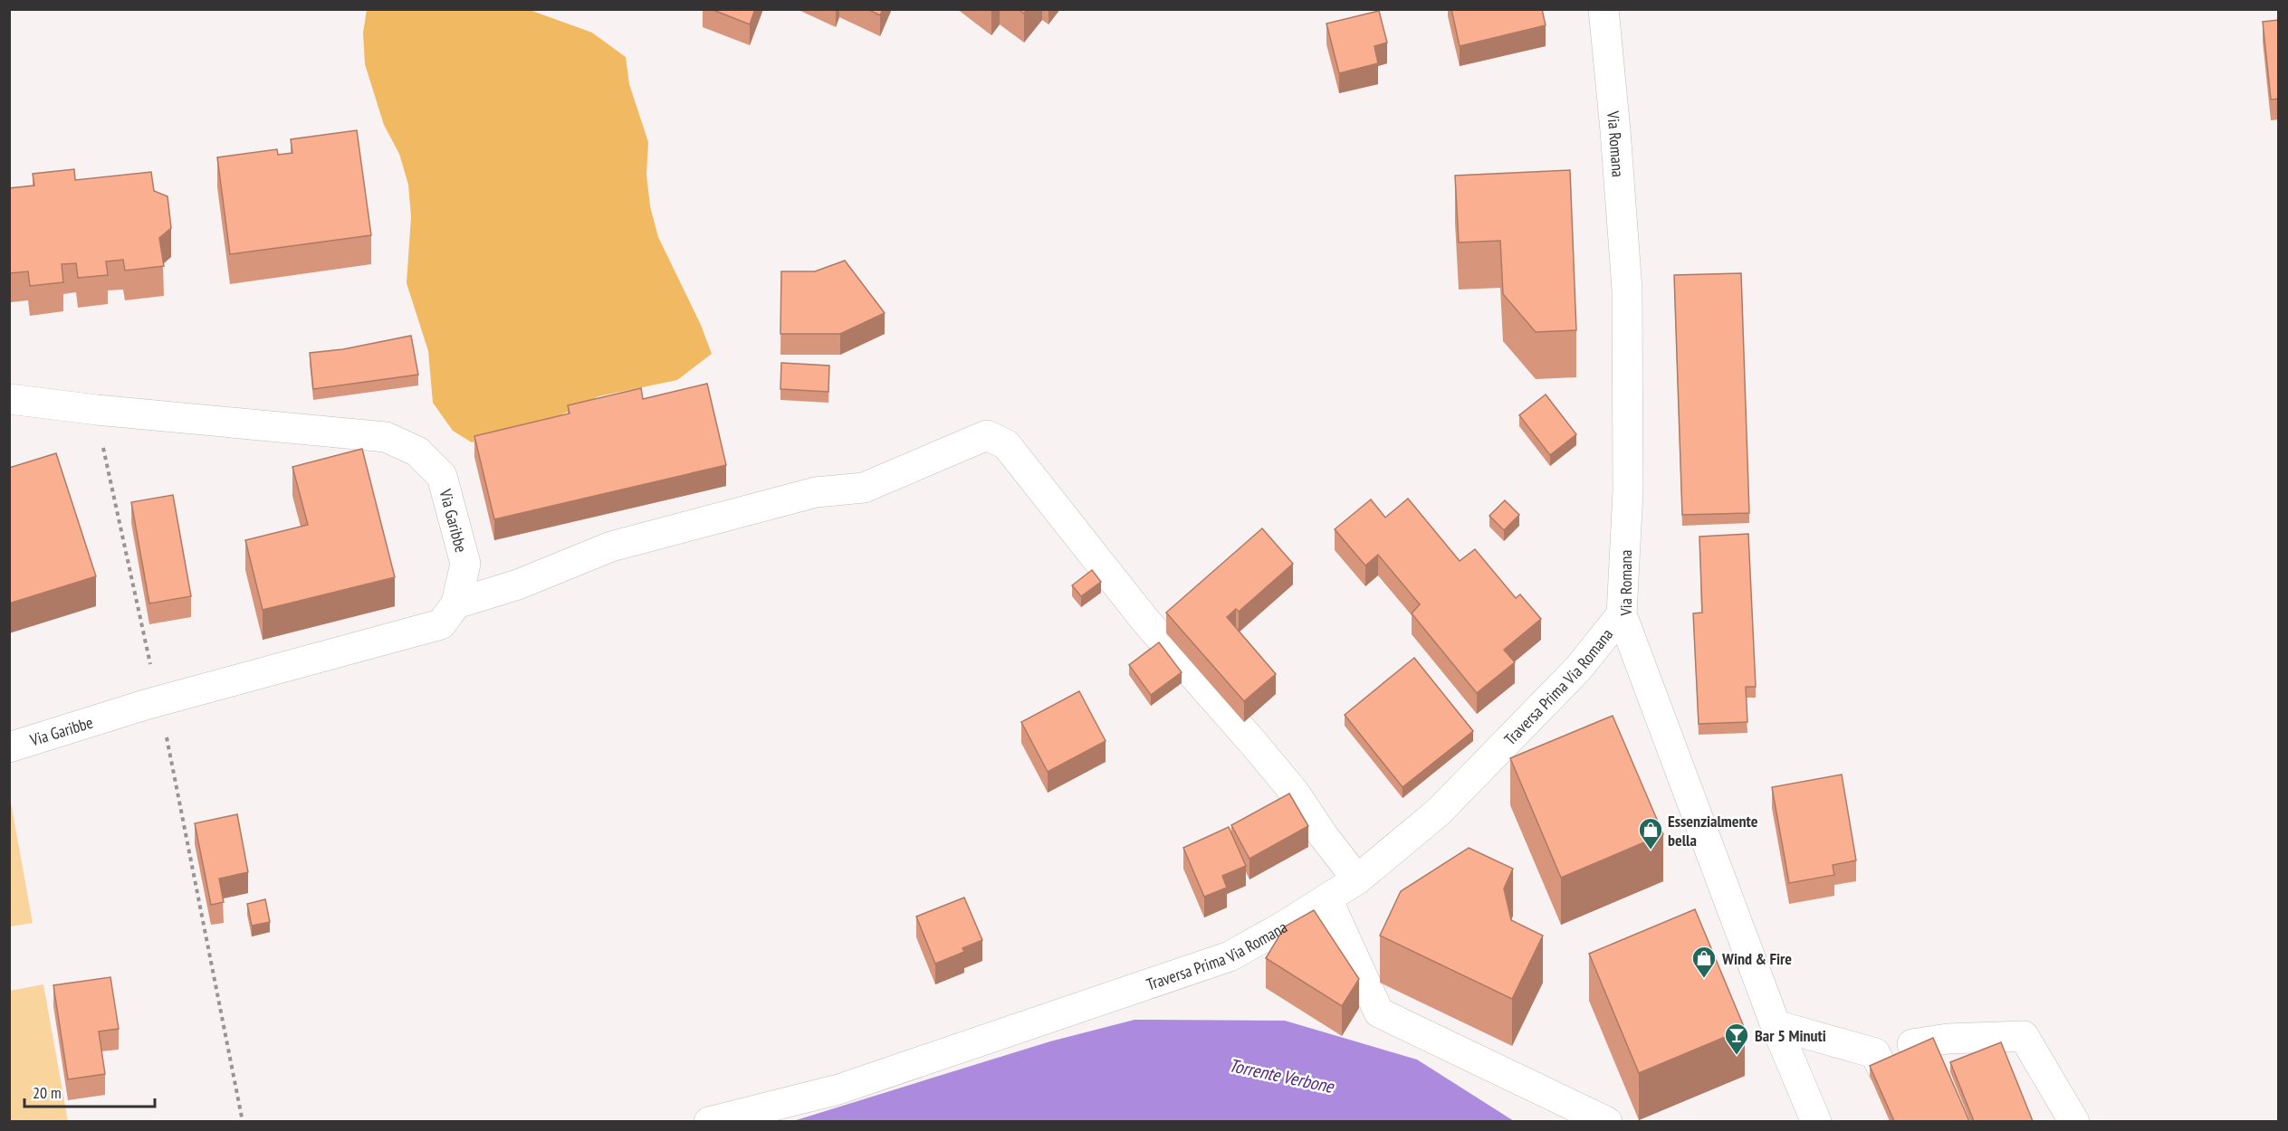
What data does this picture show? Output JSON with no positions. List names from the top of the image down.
{
  "streets": {
    "street": ["Via Romana", "Via Garibbe", "Traversa Prima Via Romana"]
  },
  "crossings": [
    ["Via Romana", "Traversa Prima Via Romana"]
  ],
  "water": ["Torrente Verbone"],
  "places": {
    "shop": ["Essenzialmente bella", "Wind & Fire"],
    "bar": ["Bar 5 Minuti"]
  },
  "scale_bar": "20 m"
}
